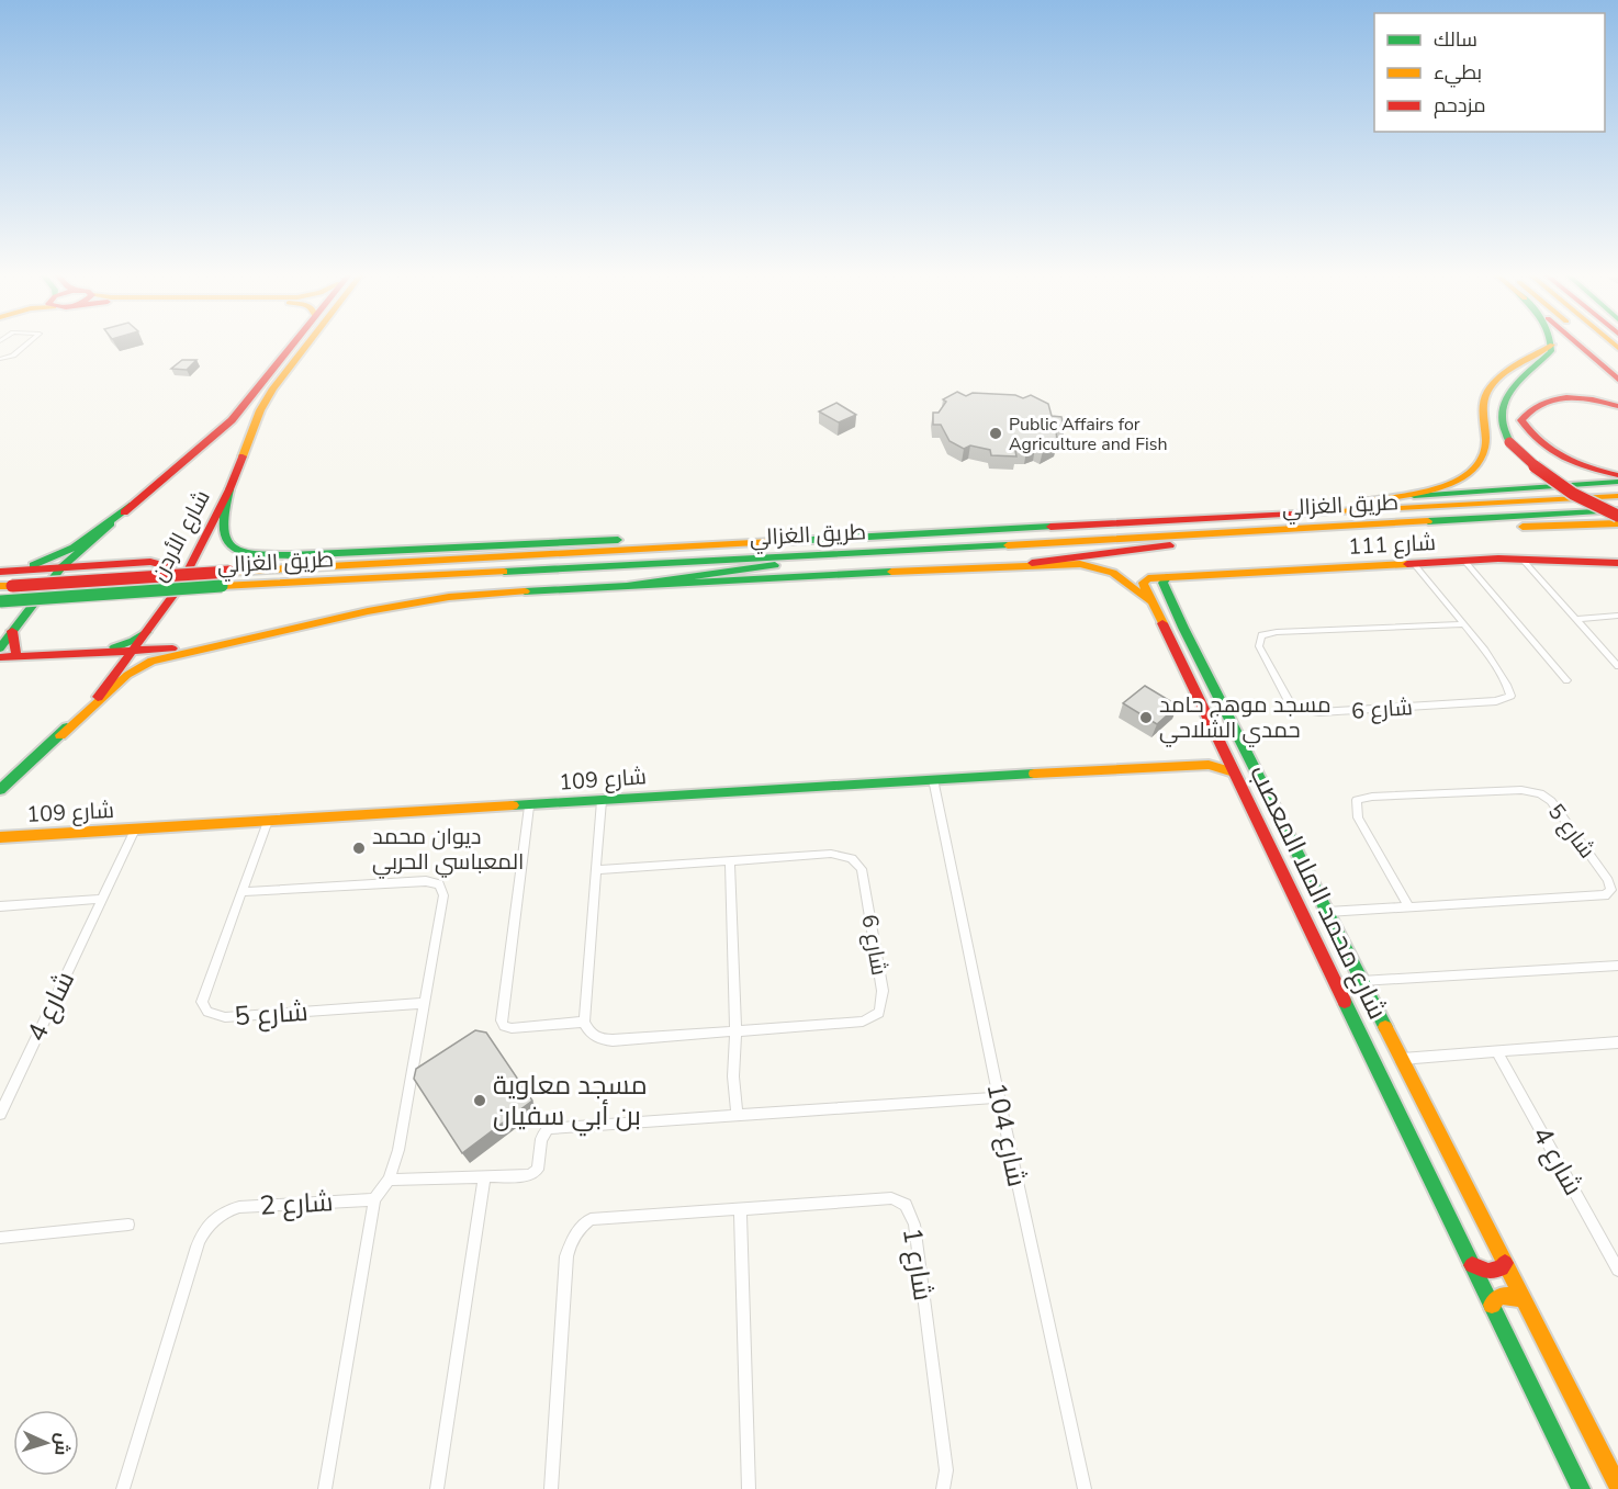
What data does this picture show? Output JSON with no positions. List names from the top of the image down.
{
  "streets": {
    "main road": [
      "طريق الغزالي",
      "شارع الأردن",
      "شارع 111",
      "شارع 109",
      "شارع محمد الملا المعصب"
    ],
    "street": [
      "شارع 6",
      "شارع 5",
      "شارع 4",
      "شارع 104",
      "شارع 2",
      "شارع 1"
    ]
  },
  "crossings": [
    ["شارع 111", "شارع 6"],
    ["شارع 111", "شارع محمد الملا المعصب"],
    ["شارع 109", "شارع 5"],
    ["شارع 109", "شارع محمد الملا المعصب"],
    ["شارع 109", "شارع 4"],
    ["شارع 109", "شارع 104"],
    ["شارع 5", "شارع محمد الملا المعصب"]
  ],
  "places": [
    "Public Affairs for Agriculture and Fish",
    "مسجد موهج حامد حمدي الشلاحي",
    "ديوان محمد المعباسي الحربي",
    "مسجد معاوية بن أبي سفيان"
  ],
  "legend": ["سالك", "بطيء", "مزدحم"],
  "north": "right"
}
